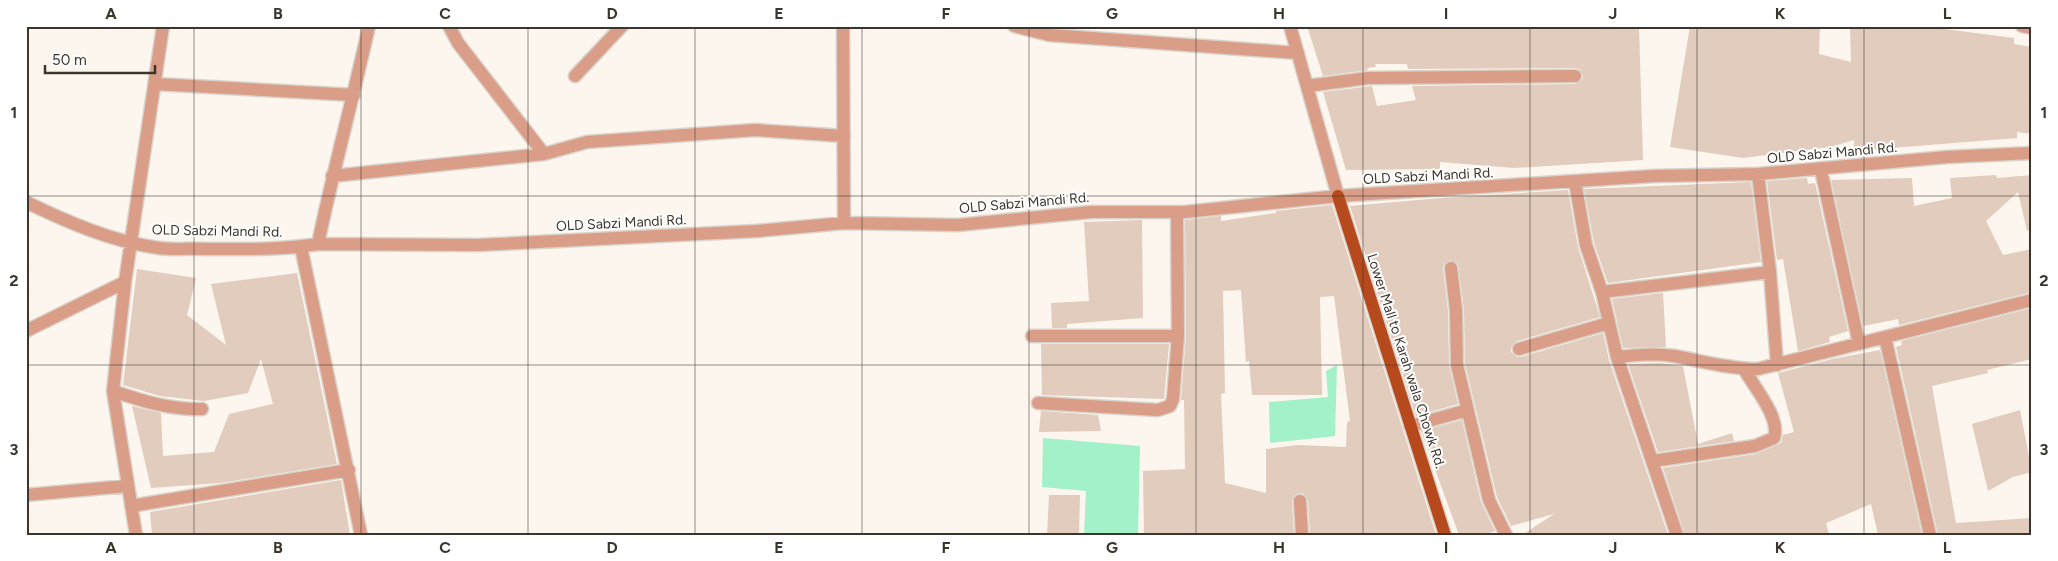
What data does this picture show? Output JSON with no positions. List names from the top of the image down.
{
  "streets": {
    "main road": ["Lower Mall to Karah wala Chowk Rd."],
    "street": ["OLD Sabzi Mandi Rd."]
  },
  "crossings": [
    ["OLD Sabzi Mandi Rd.", "Lower Mall to Karah wala Chowk Rd."]
  ],
  "scale_bar": "50 m",
  "grid": {
    "columns": [
      "A",
      "B",
      "C",
      "D",
      "E",
      "F",
      "G",
      "H",
      "I",
      "J",
      "K",
      "L"
    ],
    "rows": ["1", "2", "3"]
  }
}
